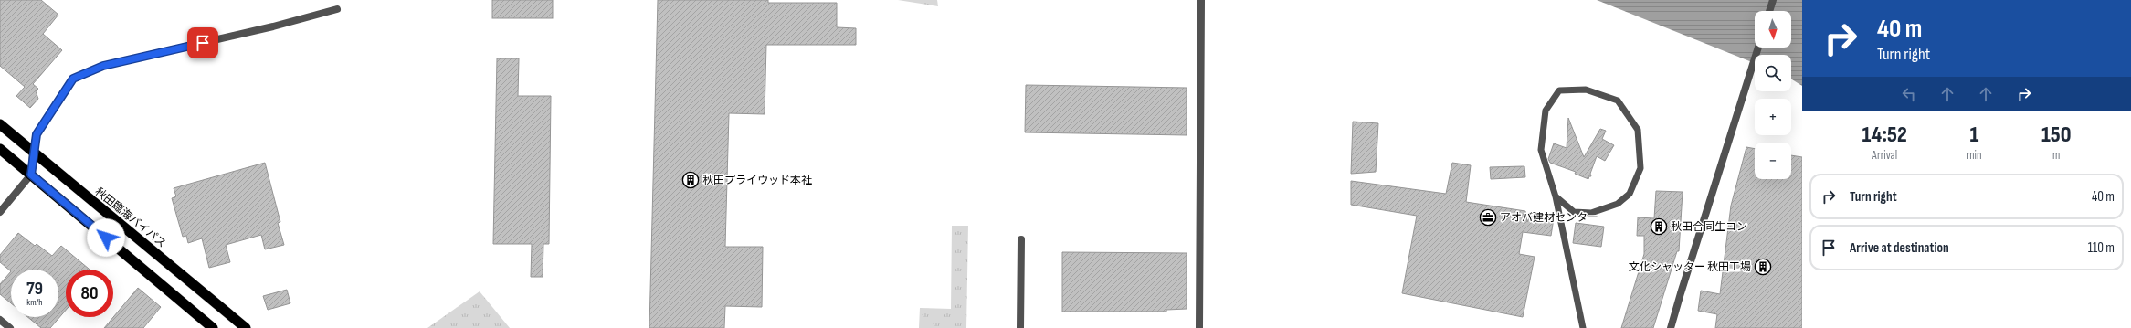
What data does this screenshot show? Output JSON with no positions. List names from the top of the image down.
{
  "streets": {
    "highway": ["秋田臨海バイパス"]
  },
  "places": {
    "building": ["秋田プライウッド本社", "秋田合同生コン", "文化シャッター 秋田工場"],
    "office": ["アオバ建材センター"]
  },
  "north": "bottom",
  "page": {
    "turn": ["40 m", "Turn right"],
    "map_buttons": ["+", "−"],
    "eta": [
      "14:52",
      "Arrival",
      "1",
      "min",
      "150",
      "m"
    ],
    "list": [
      {
        "name": "Turn right",
        "value": "40 m"
      },
      {
        "name": "Arrive at destination",
        "value": "110 m"
      }
    ],
    "speed": "79 km/h",
    "limit": "80"
  }
}
